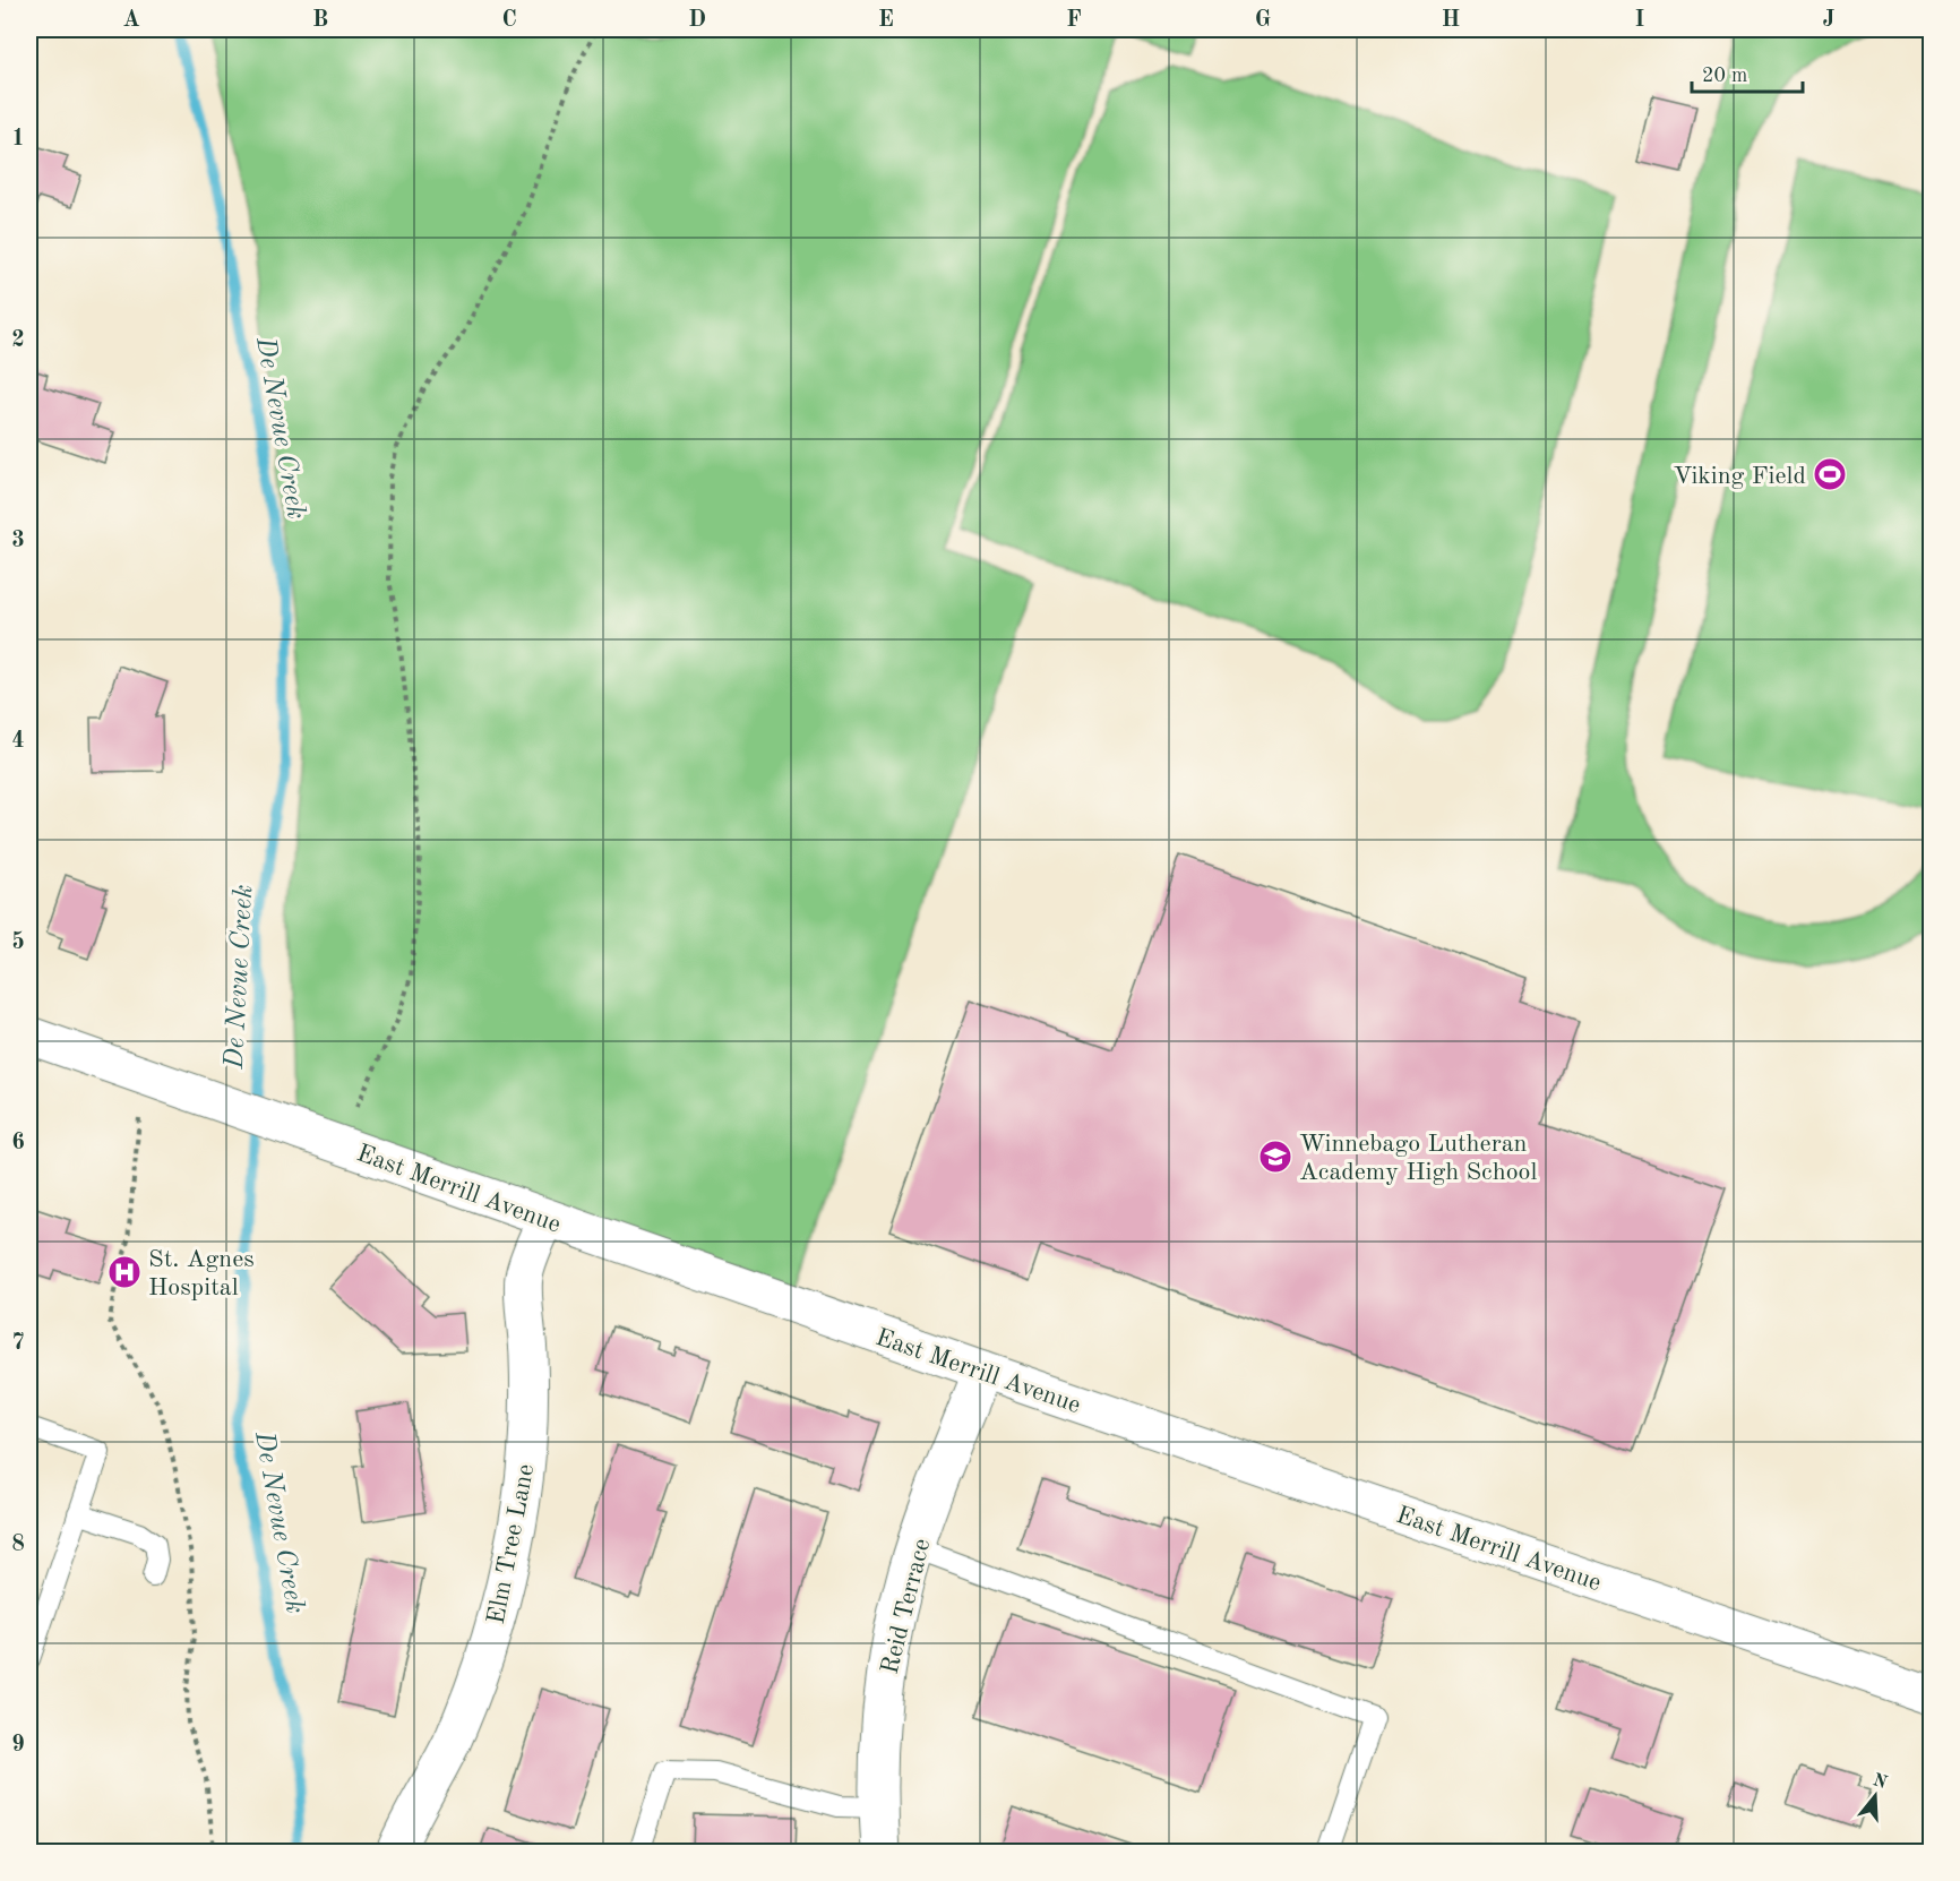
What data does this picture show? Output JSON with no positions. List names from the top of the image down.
{
  "streets": {
    "street": ["East Merrill Avenue", "Elm Tree Lane", "Reid Terrace"]
  },
  "crossings": [
    ["East Merrill Avenue", "Elm Tree Lane"],
    ["East Merrill Avenue", "Reid Terrace"]
  ],
  "water": ["De Nevue Creek"],
  "places": {
    "sports": ["Viking Field"],
    "school or university": ["Winnebago Lutheran Academy High School"],
    "hospital": ["St. Agnes Hospital"]
  },
  "scale_bar": "20 m",
  "north": "top",
  "grid": {
    "columns": [
      "A",
      "B",
      "C",
      "D",
      "E",
      "F",
      "G",
      "H",
      "I",
      "J"
    ],
    "rows": [
      "1",
      "2",
      "3",
      "4",
      "5",
      "6",
      "7",
      "8",
      "9"
    ]
  }
}
